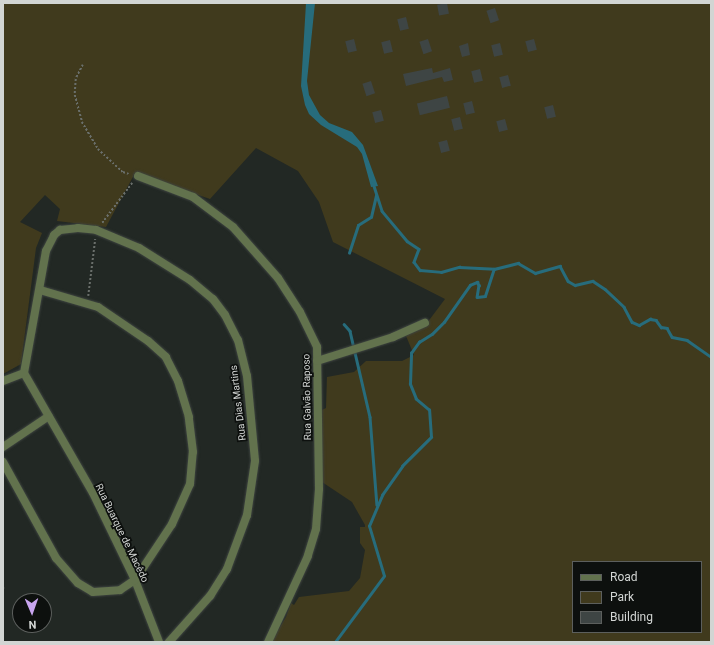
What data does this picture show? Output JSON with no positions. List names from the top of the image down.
{
  "streets": {
    "street": ["Rua Galvão Raposo", "Rua Dias Martins", "Rua Buarque de Macêdo"]
  },
  "crossings": [
    ["Rua Dias Martins", "Rua Buarque de Macêdo"]
  ],
  "legend": ["Road", "Park", "Building"],
  "north": "bottom"
}
